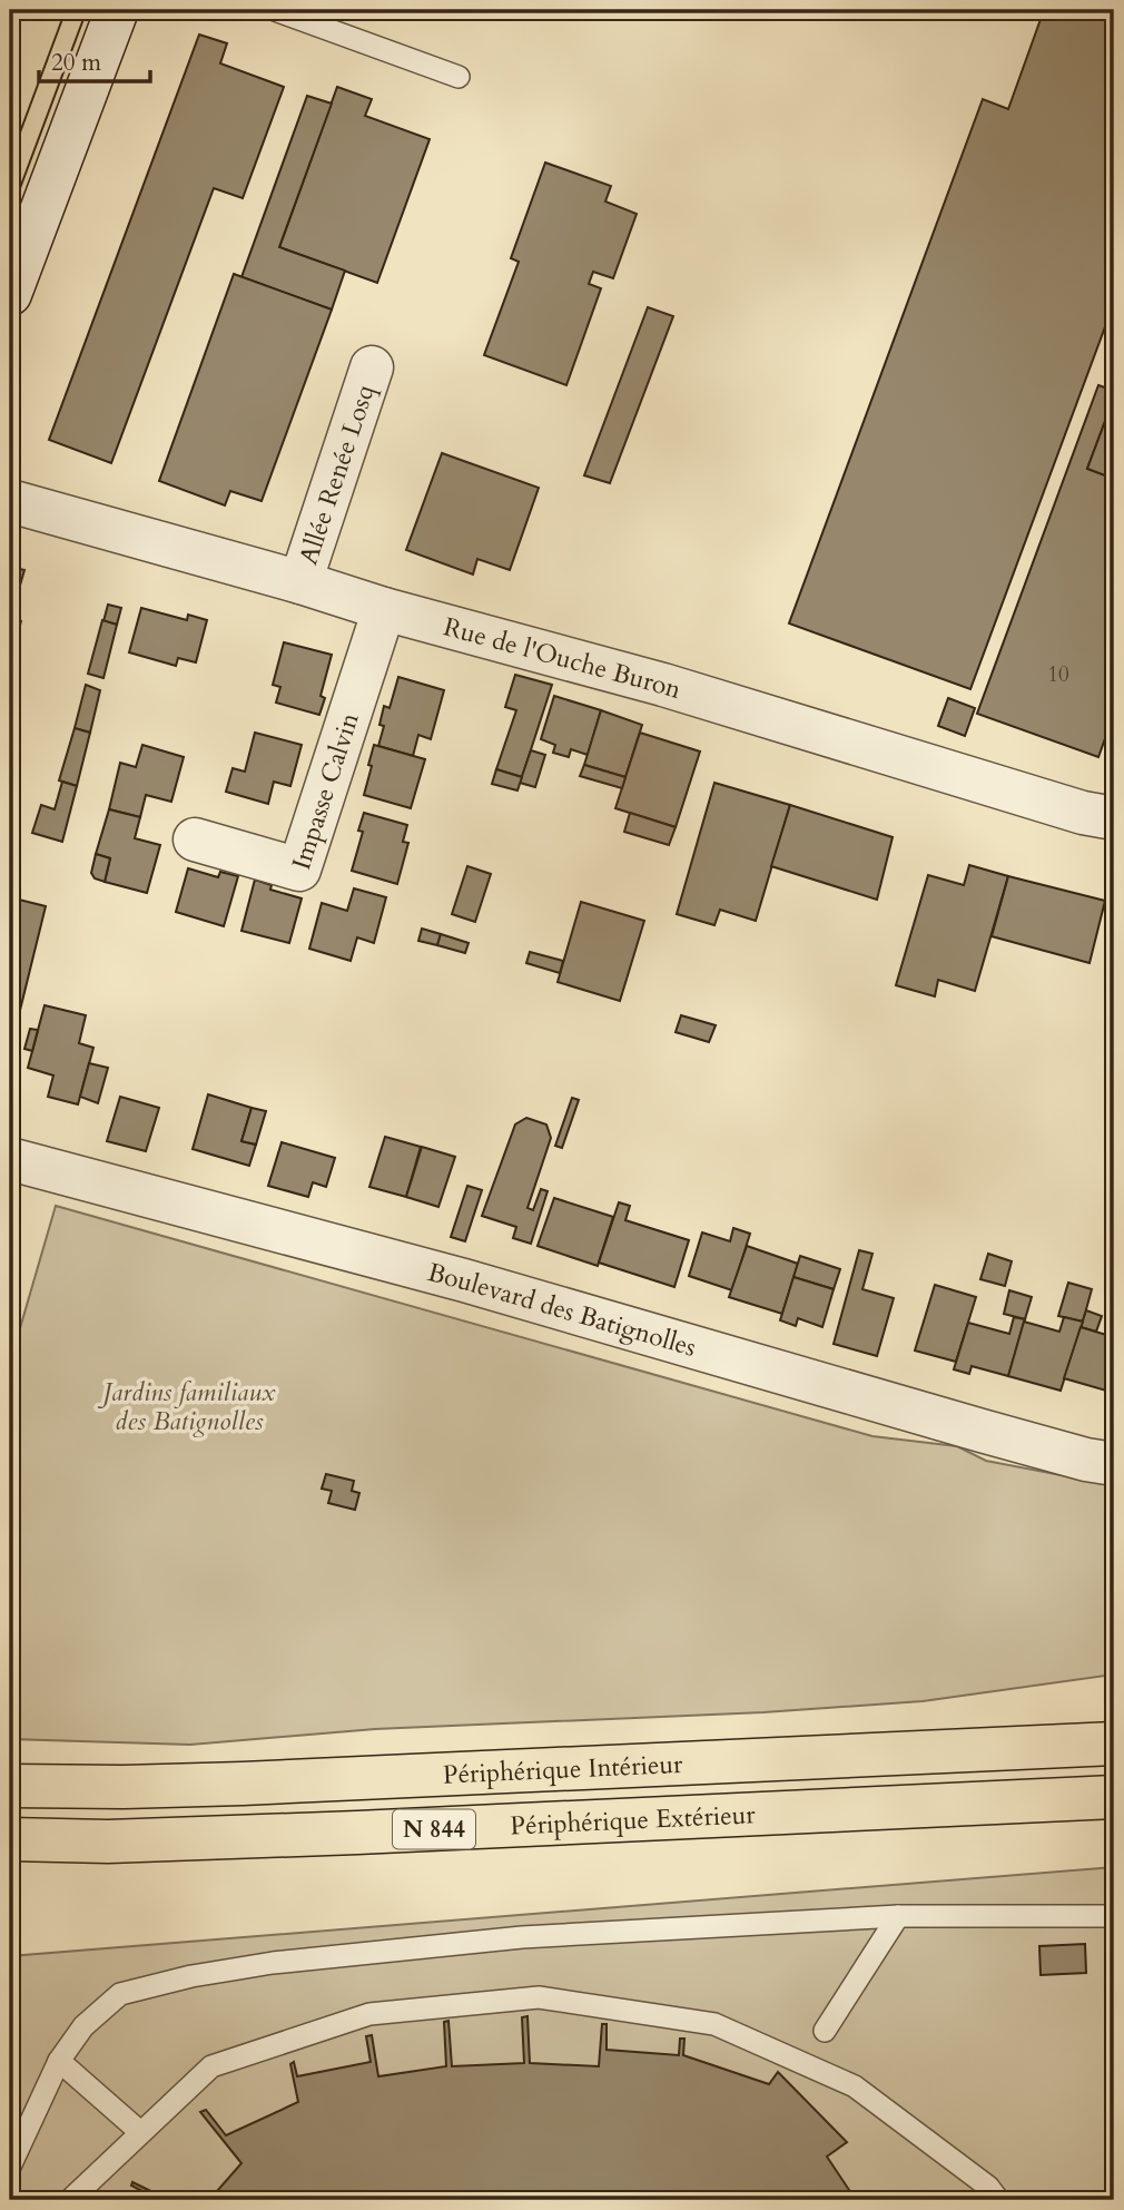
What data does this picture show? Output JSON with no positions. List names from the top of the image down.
{
  "streets": {
    "highway": ["Périphérique Intérieur", "Périphérique Extérieur", "N 844"],
    "street": [
      "Allée Renée Losq",
      "Rue de l'Ouche Buron",
      "Impasse Calvin",
      "Boulevard des Batignolles"
    ]
  },
  "crossings": [
    ["Allée Renée Losq", "Rue de l'Ouche Buron"],
    ["Rue de l'Ouche Buron", "Impasse Calvin"]
  ],
  "parks": ["Jardins familiaux des Batignolles"],
  "house_numbers": ["10"],
  "scale_bar": "20 m"
}
